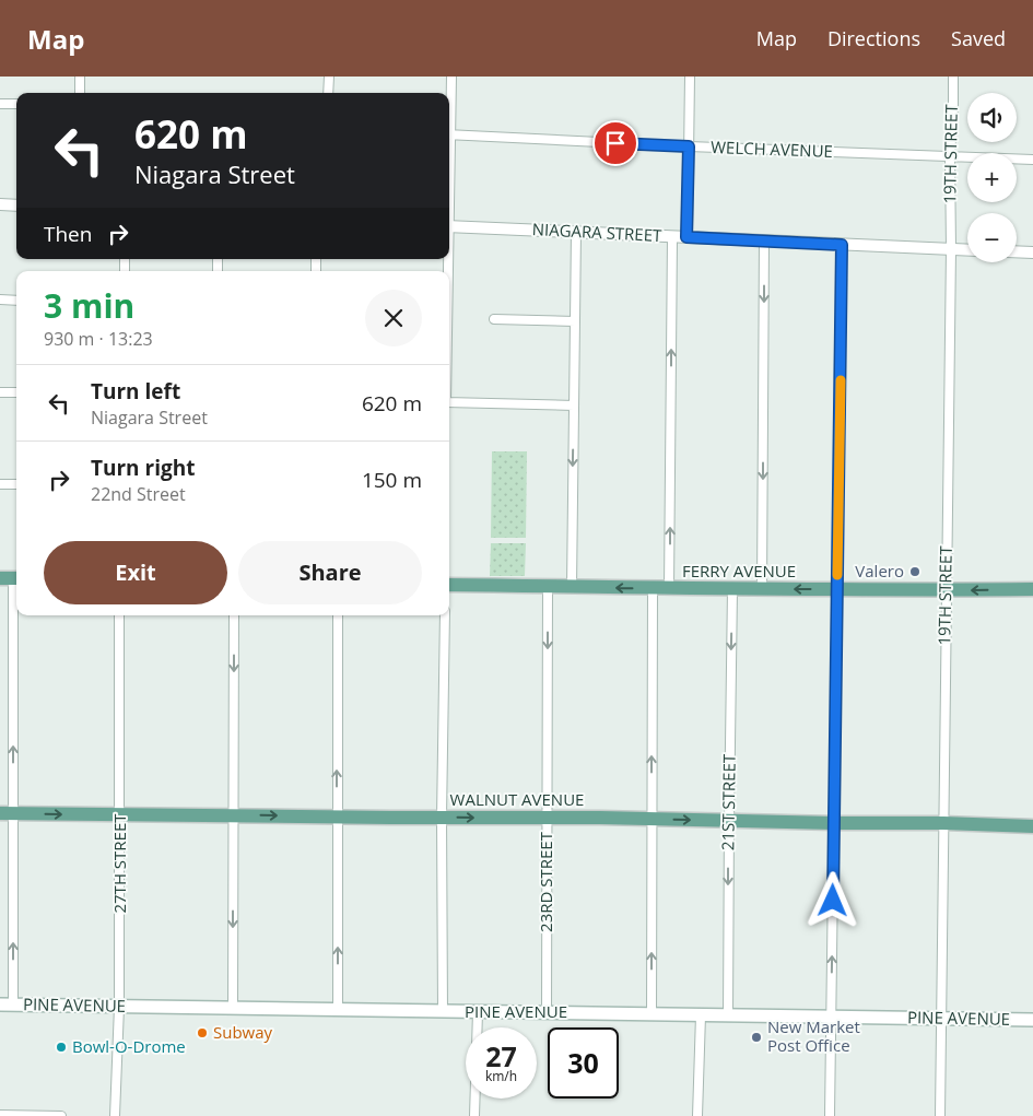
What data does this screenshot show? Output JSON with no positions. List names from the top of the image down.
{
  "streets": {
    "main road": ["FERRY AVENUE", "WALNUT AVENUE", "PINE AVENUE"],
    "street": [
      "WELCH AVENUE",
      "19TH STREET",
      "NIAGARA STREET",
      "21ST STREET",
      "27TH STREET",
      "23RD STREET"
    ]
  },
  "crossings": [
    ["WELCH AVENUE", "19TH STREET"],
    ["19TH STREET", "NIAGARA STREET"],
    ["19TH STREET", "FERRY AVENUE"],
    ["19TH STREET", "WALNUT AVENUE"],
    ["19TH STREET", "PINE AVENUE"],
    ["FERRY AVENUE", "21ST STREET"],
    ["FERRY AVENUE", "23RD STREET"],
    ["WALNUT AVENUE", "21ST STREET"],
    ["WALNUT AVENUE", "27TH STREET"],
    ["WALNUT AVENUE", "23RD STREET"],
    ["21ST STREET", "PINE AVENUE"],
    ["27TH STREET", "PINE AVENUE"],
    ["23RD STREET", "PINE AVENUE"]
  ],
  "one_way": [
    "FERRY AVENUE",
    "WALNUT AVENUE",
    "21ST STREET",
    "23RD STREET"
  ],
  "places": [
    "Valero",
    "Subway",
    "New Market Post Office",
    "Bowl-O-Drome"
  ],
  "page": {
    "header": "Map",
    "nav": ["Map", "Directions", "Saved"],
    "map_buttons": ["+", "−"],
    "turn": ["620 m", "Niagara Street"],
    "then": "Then",
    "heading": ["3 min", "930 m · 13:23"],
    "list": [
      {
        "name": "Turn left",
        "note": "Niagara Street",
        "value": "620 m"
      },
      {
        "name": "Turn right",
        "note": "22nd Street",
        "value": "150 m"
      }
    ],
    "buttons": ["Exit", "Share"],
    "speed": "27 km/h",
    "limit": "30"
  }
}
